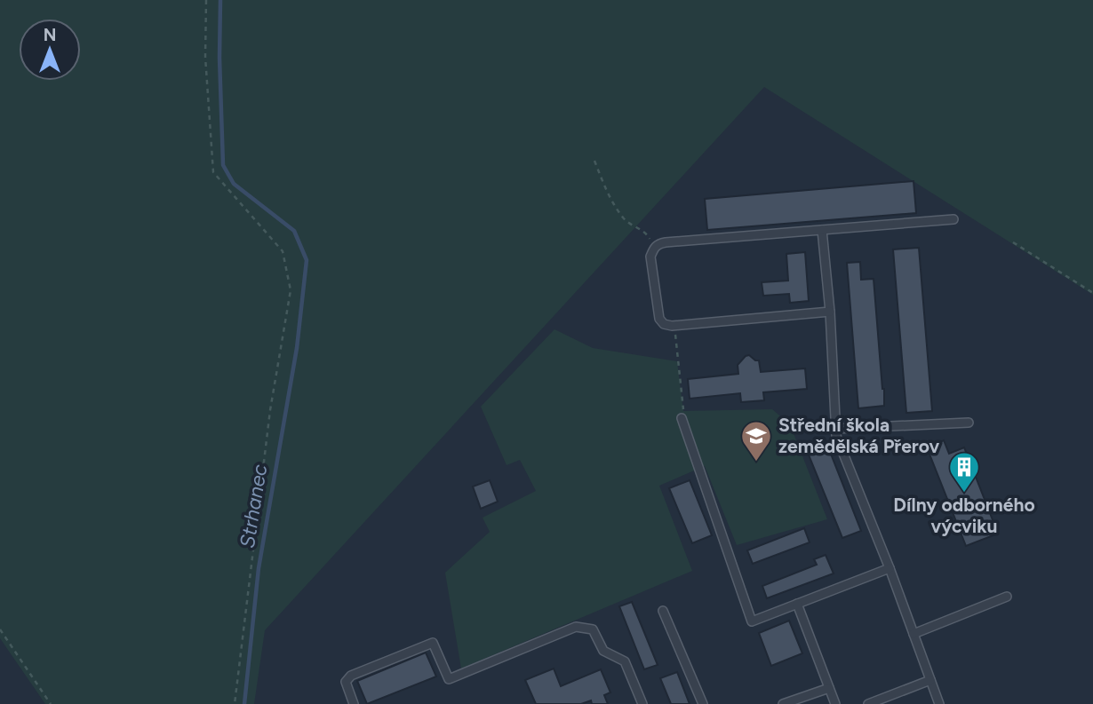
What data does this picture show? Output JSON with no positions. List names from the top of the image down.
{
  "water": ["Strhanec"],
  "places": {
    "school or university": ["Střední škola zemědělská Přerov"],
    "building": ["Dílny odborného výcviku"]
  },
  "north": "top"
}
